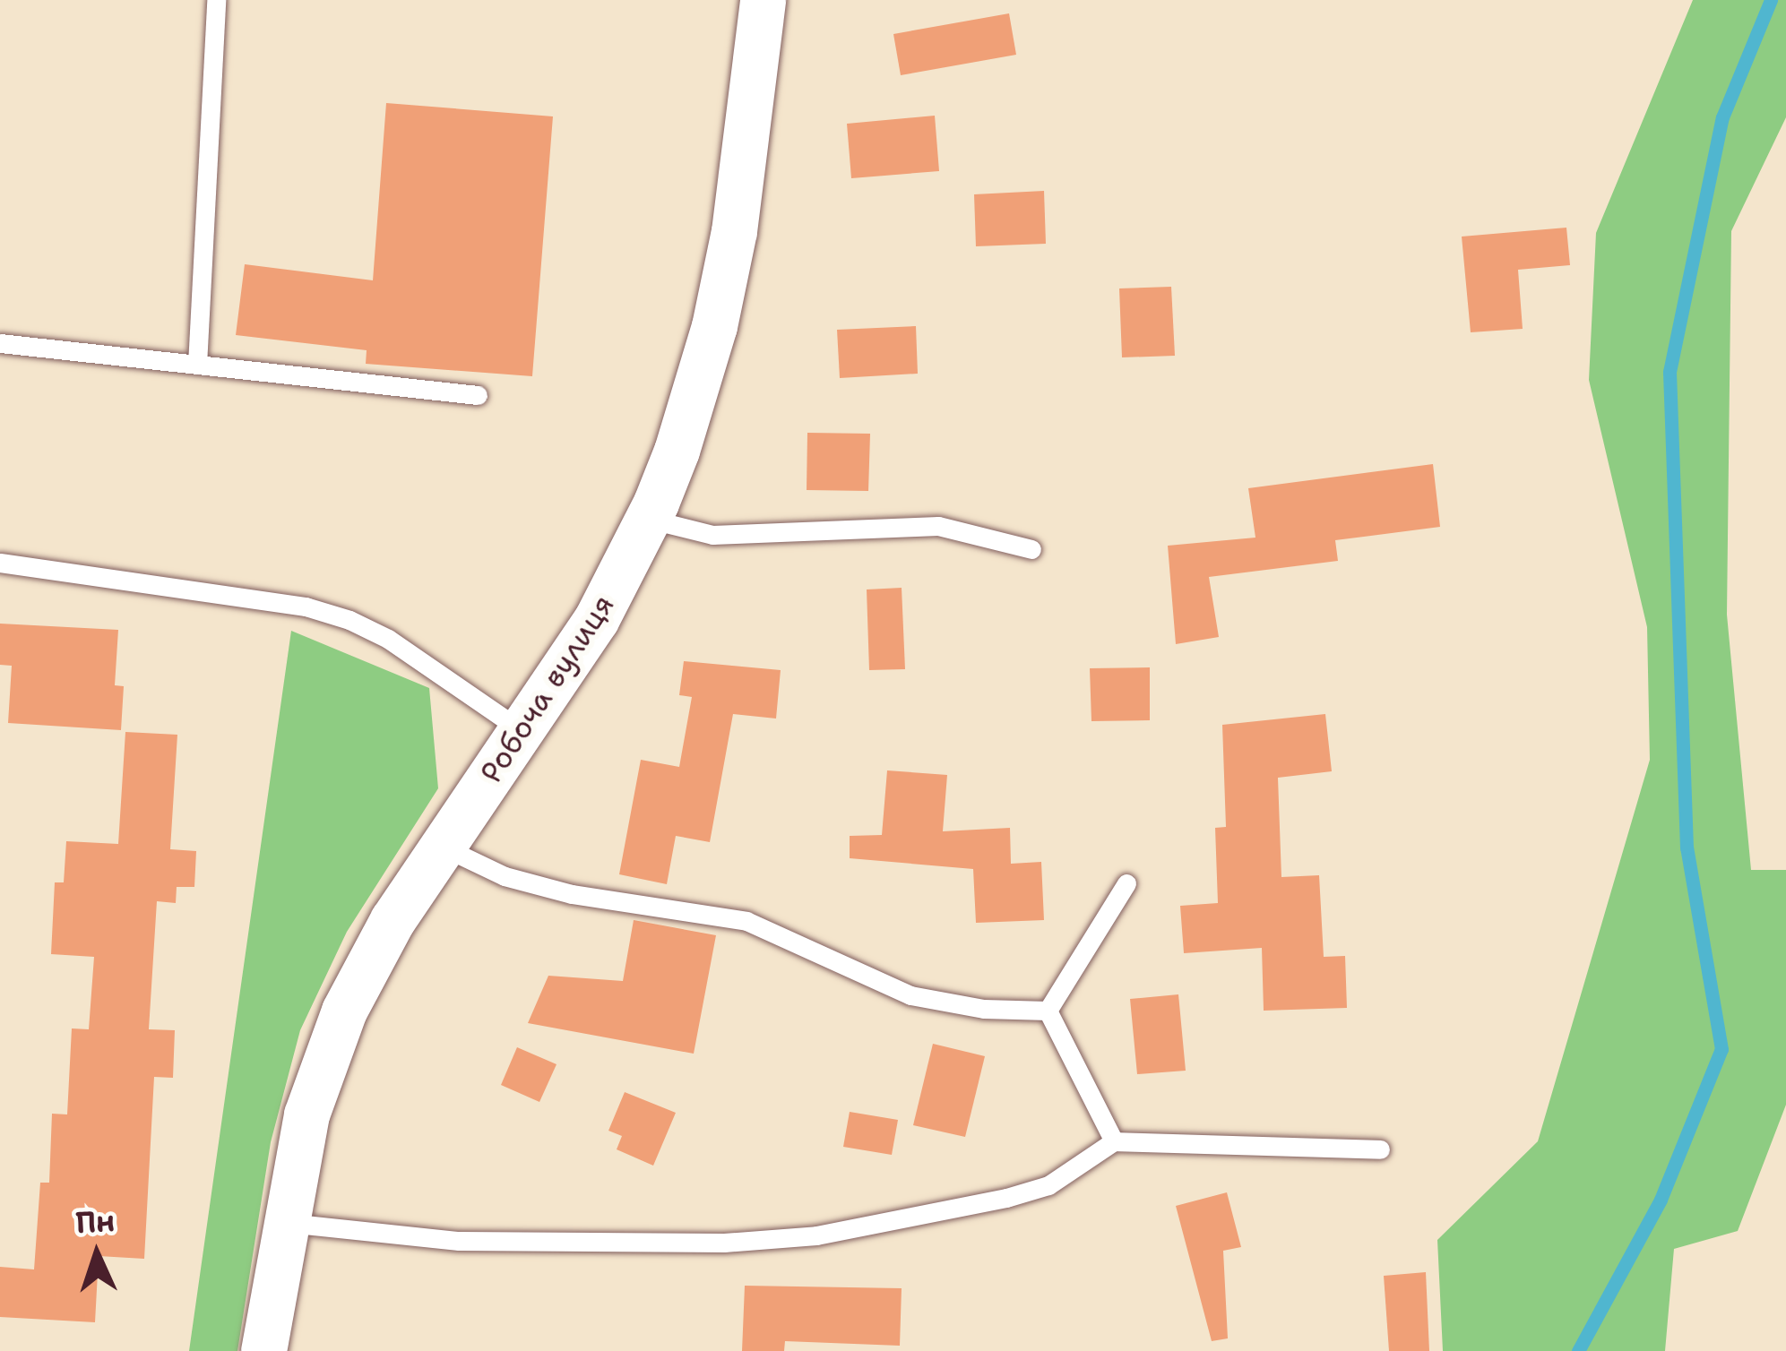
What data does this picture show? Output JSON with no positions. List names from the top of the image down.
{
  "streets": {
    "street": ["Робоча вулиця"]
  },
  "north": "top"
}
